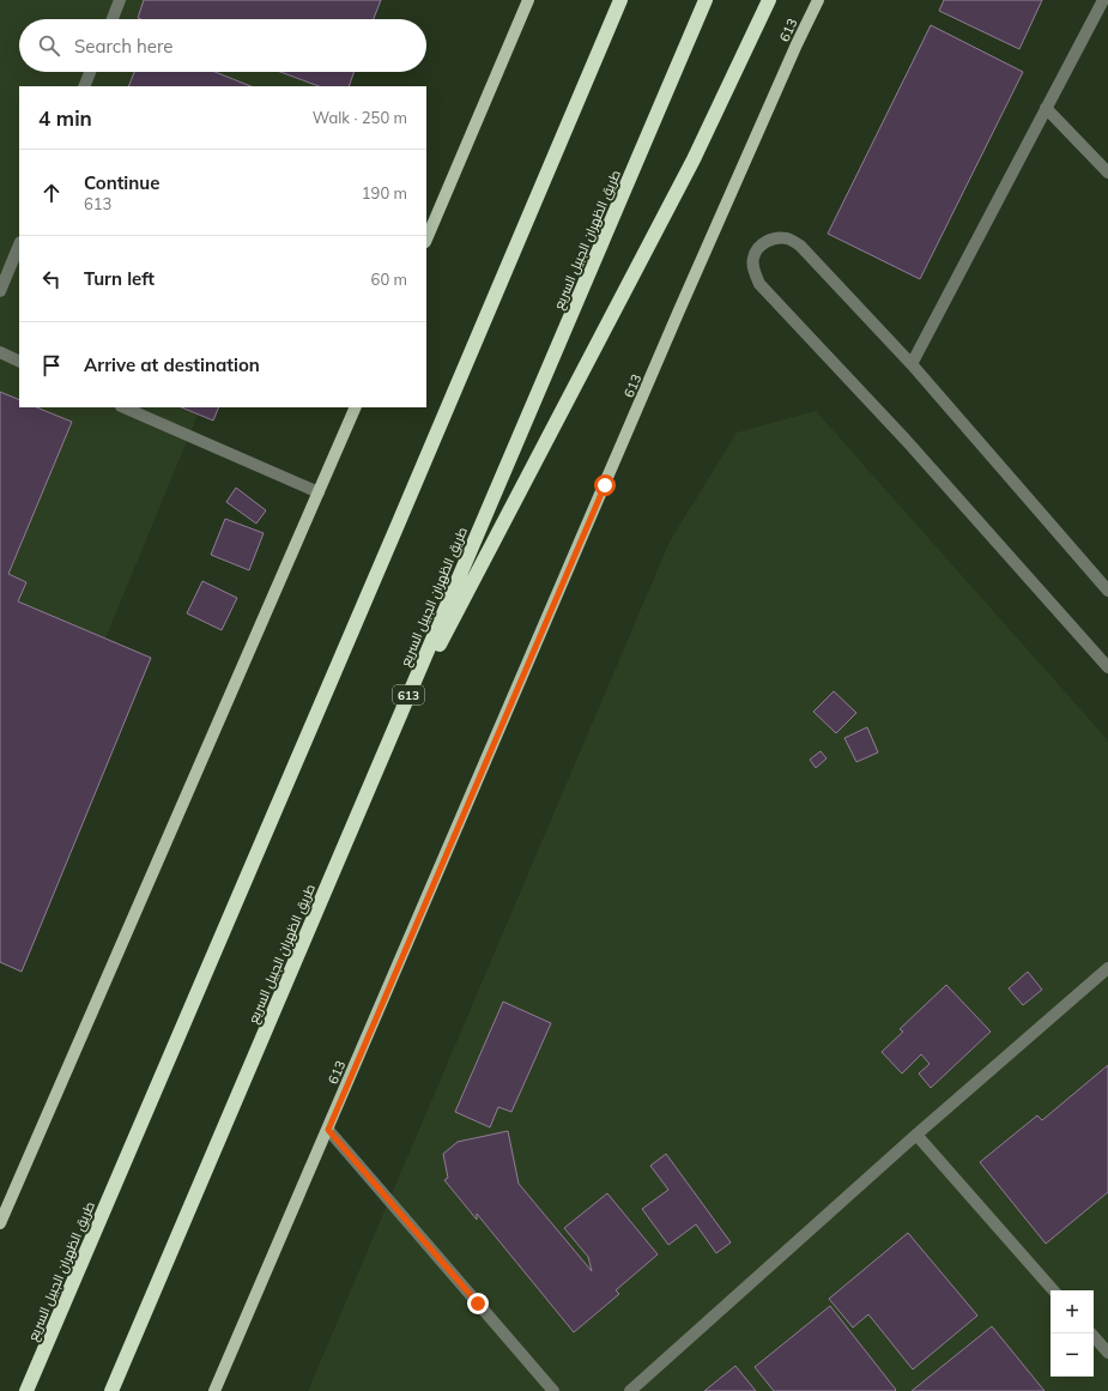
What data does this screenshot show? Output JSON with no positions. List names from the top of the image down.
{
  "streets": {
    "highway": ["613", "طريق الظهران الجبيل السريع"]
  },
  "page": {
    "search": "Search here",
    "heading": ["4 min", "Walk · 250 m"],
    "list": [
      ["Continue", "613", "190 m"],
      ["Turn left", "60 m"],
      "Arrive at destination"
    ],
    "map_buttons": ["+", "−"]
  }
}
